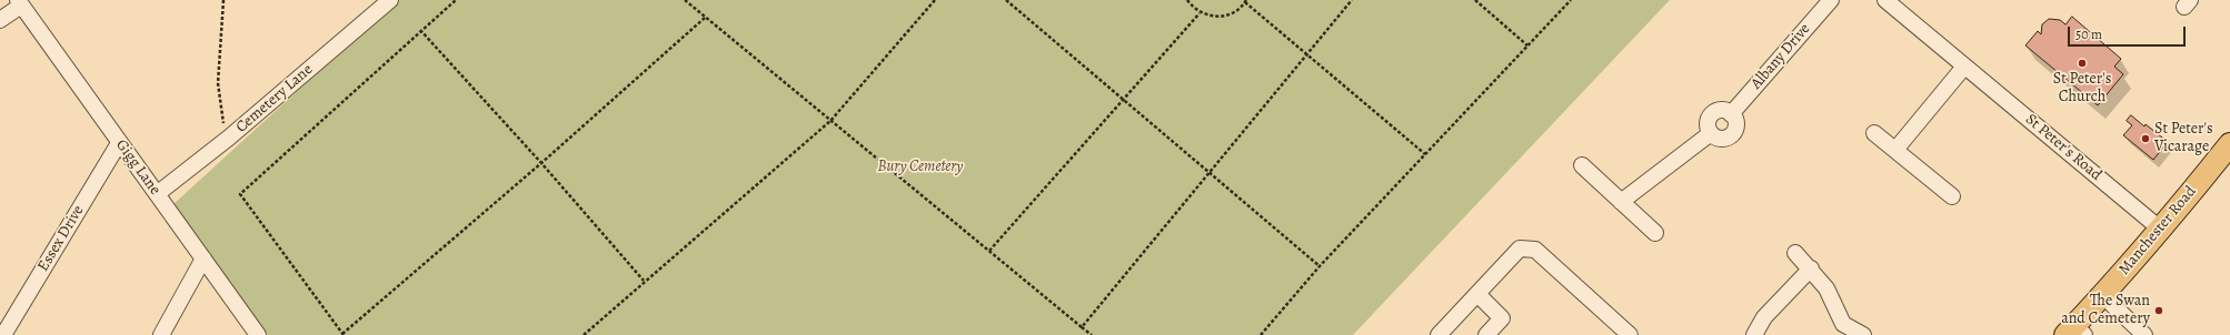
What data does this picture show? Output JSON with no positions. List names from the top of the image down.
{
  "streets": {
    "highway": ["Manchester Road"],
    "street": [
      "Albany Drive",
      "Cemetery Lane",
      "St Peter's Road",
      "Gigg Lane",
      "Essex Drive"
    ]
  },
  "crossings": [
    ["Cemetery Lane", "Gigg Lane"],
    ["St Peter's Road", "Manchester Road"],
    ["Gigg Lane", "Essex Drive"]
  ],
  "parks": ["Bury Cemetery"],
  "places": ["St Peter's Church", "St Peter's Vicarage", "The Swan and Cemetery"],
  "scale_bar": "50 m"
}
